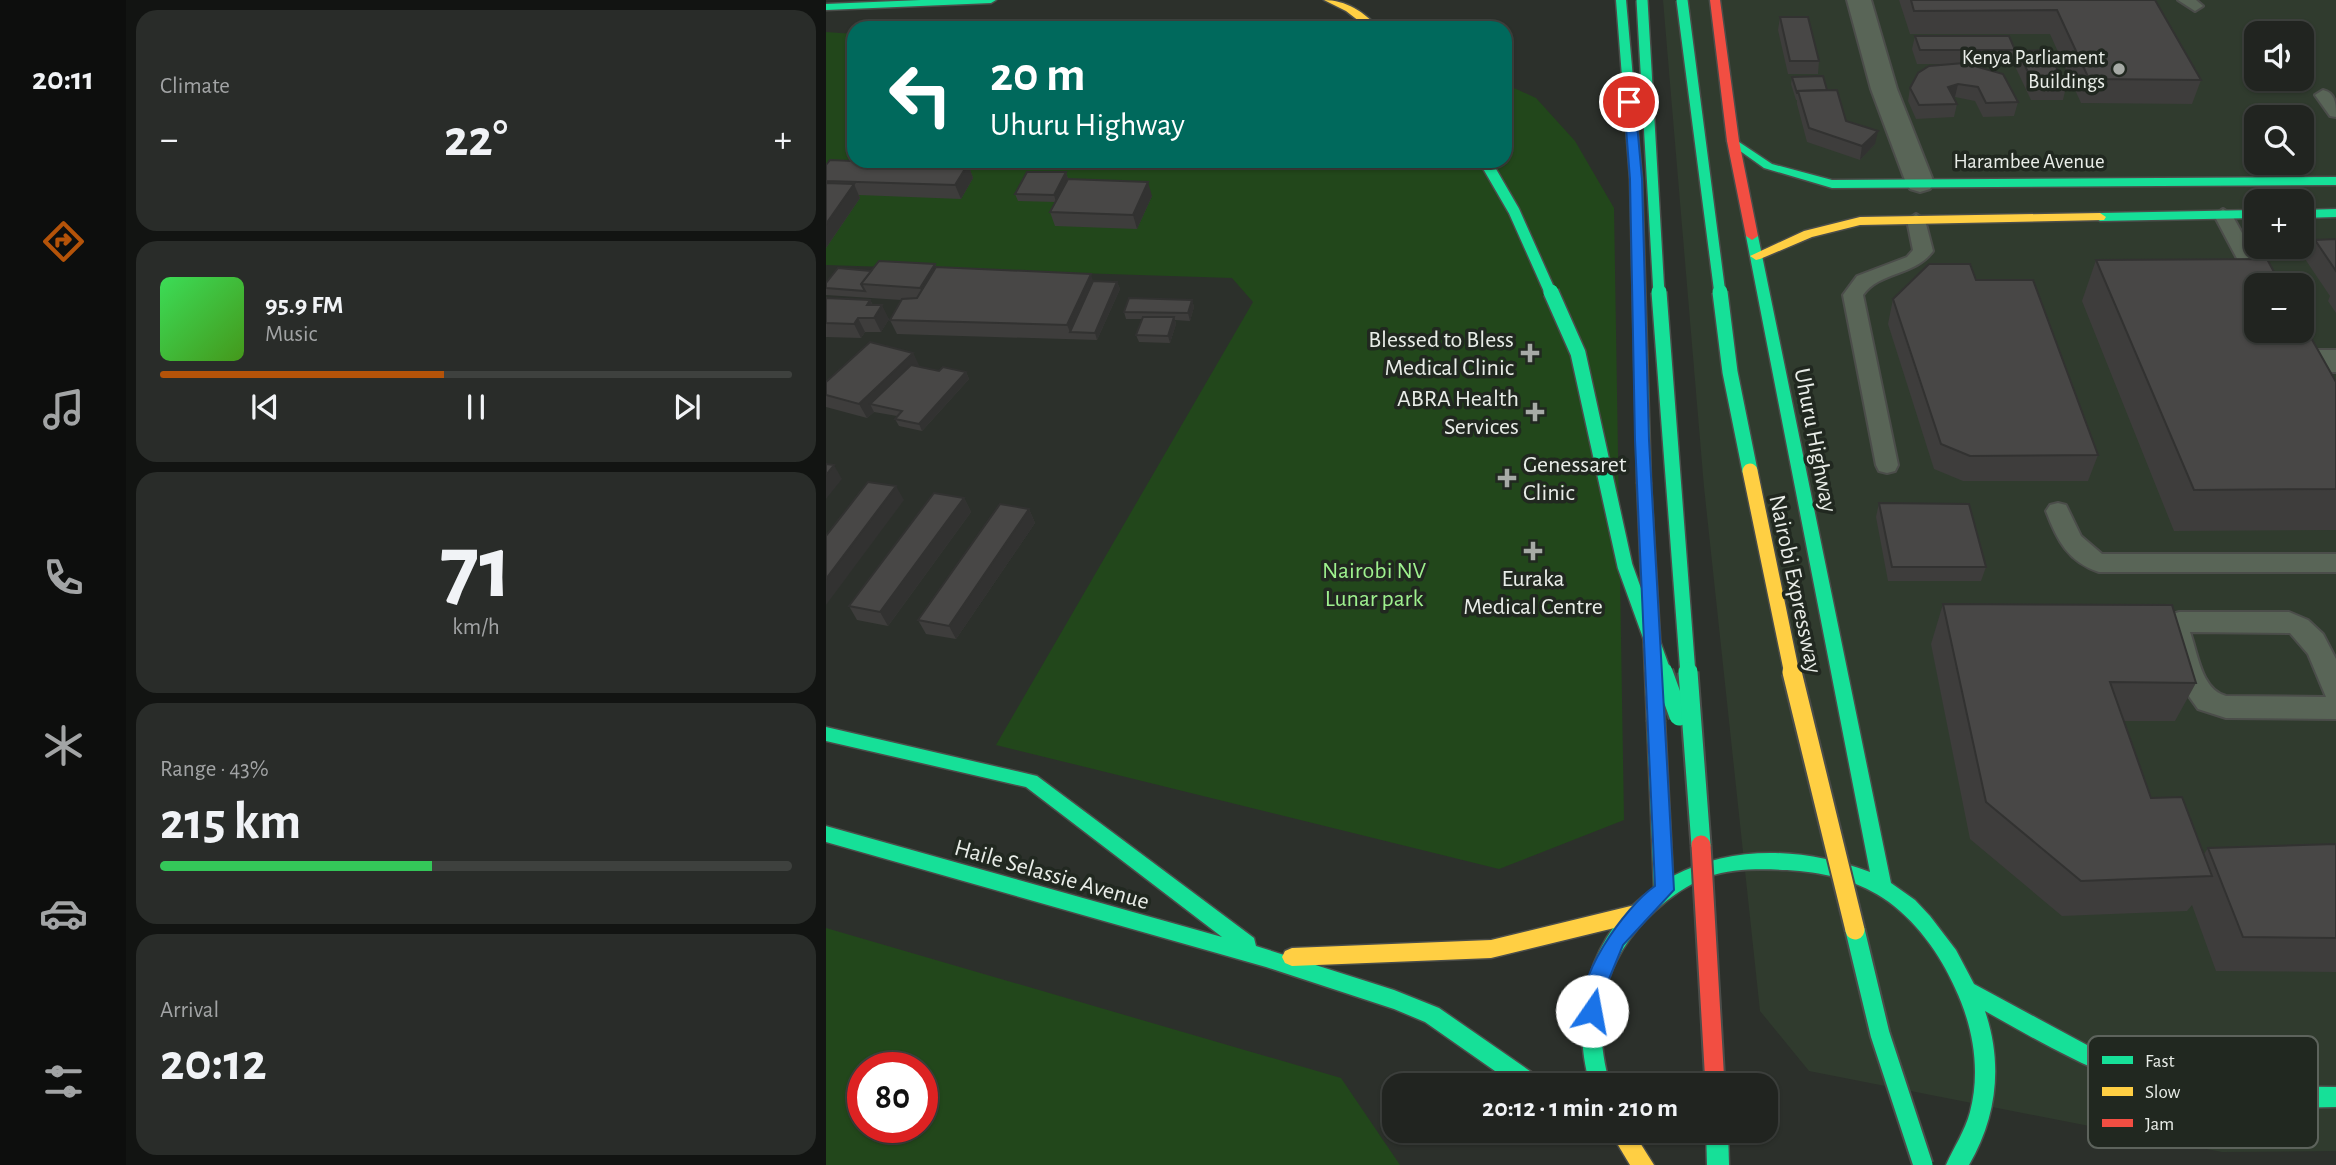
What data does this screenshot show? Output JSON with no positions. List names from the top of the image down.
{
  "streets": {
    "main road": [
      "Harambee Avenue",
      "Uhuru Highway",
      "Nairobi Expressway",
      "Haile Selassie Avenue"
    ]
  },
  "crossings": [
    ["Harambee Avenue", "Uhuru Highway"]
  ],
  "parks": ["Nairobi NV Lunar park"],
  "places": {
    "other": ["Kenya Parliament Buildings"],
    "health": [
      "Blessed to Bless Medical Clinic",
      "ABRA Health Services",
      "Genessaret Clinic",
      "Euraka Medical Centre"
    ]
  },
  "legend": ["Fast", "Slow", "Jam"],
  "page": {
    "tabs": "20:11",
    "tile": [
      "Climate",
      ["71", "km/h"],
      ["Range · 43%", "215 km"],
      ["Arrival", "20:12"]
    ],
    "map_buttons": ["+", "−"],
    "turn": ["20 m", "Uhuru Highway"],
    "heat": ["−", "22°", "+"],
    "song": ["95.9 FM", "Music"],
    "limit": "80",
    "trip": "20:12 · 1 min · 210 m"
  }
}
